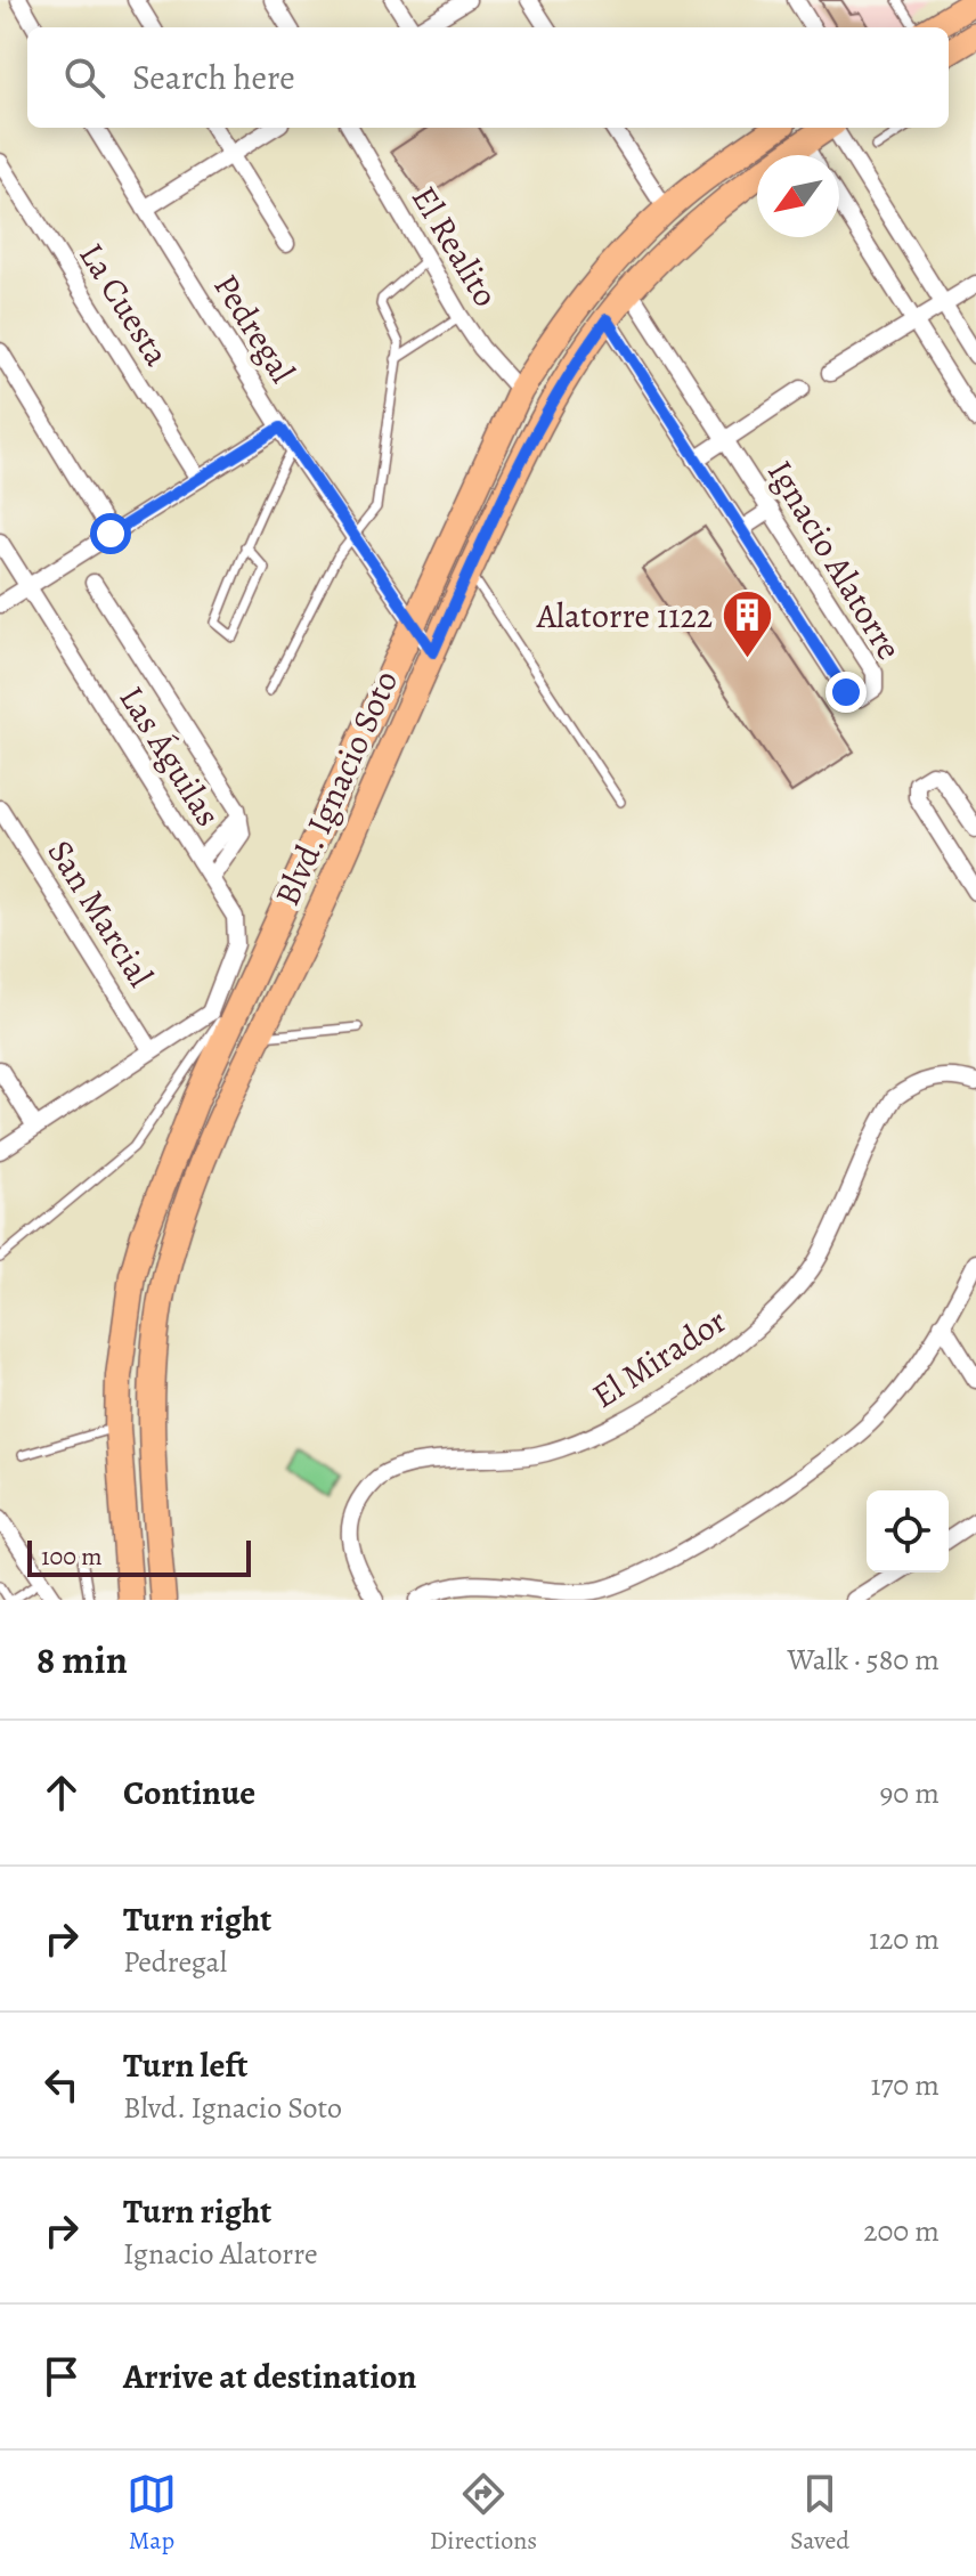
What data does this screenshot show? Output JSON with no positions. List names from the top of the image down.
{
  "streets": {
    "main road": ["Blvd. Ignacio Soto"],
    "street": [
      "El Realito",
      "La Cuesta",
      "Pedregal",
      "Ignacio Alatorre",
      "Las Águilas",
      "San Marcial",
      "El Mirador"
    ]
  },
  "crossings": [
    ["El Realito", "Blvd. Ignacio Soto"],
    ["Pedregal", "Blvd. Ignacio Soto"],
    ["Ignacio Alatorre", "Blvd. Ignacio Soto"],
    ["Las Águilas", "Blvd. Ignacio Soto"]
  ],
  "places": {
    "building": ["Alatorre 1122"]
  },
  "scale_bar": "100 m",
  "north": "bottom left",
  "page": {
    "search": "Search here",
    "scale": "100 m",
    "heading": ["8 min", "Walk · 580 m"],
    "list": [
      ["Continue", "90 m"],
      ["Turn right", "Pedregal", "120 m"],
      ["Turn left", "Blvd. Ignacio Soto", "170 m"],
      ["Turn right", "Ignacio Alatorre", "200 m"],
      "Arrive at destination"
    ],
    "nav": ["Map", "Directions", "Saved"]
  }
}
